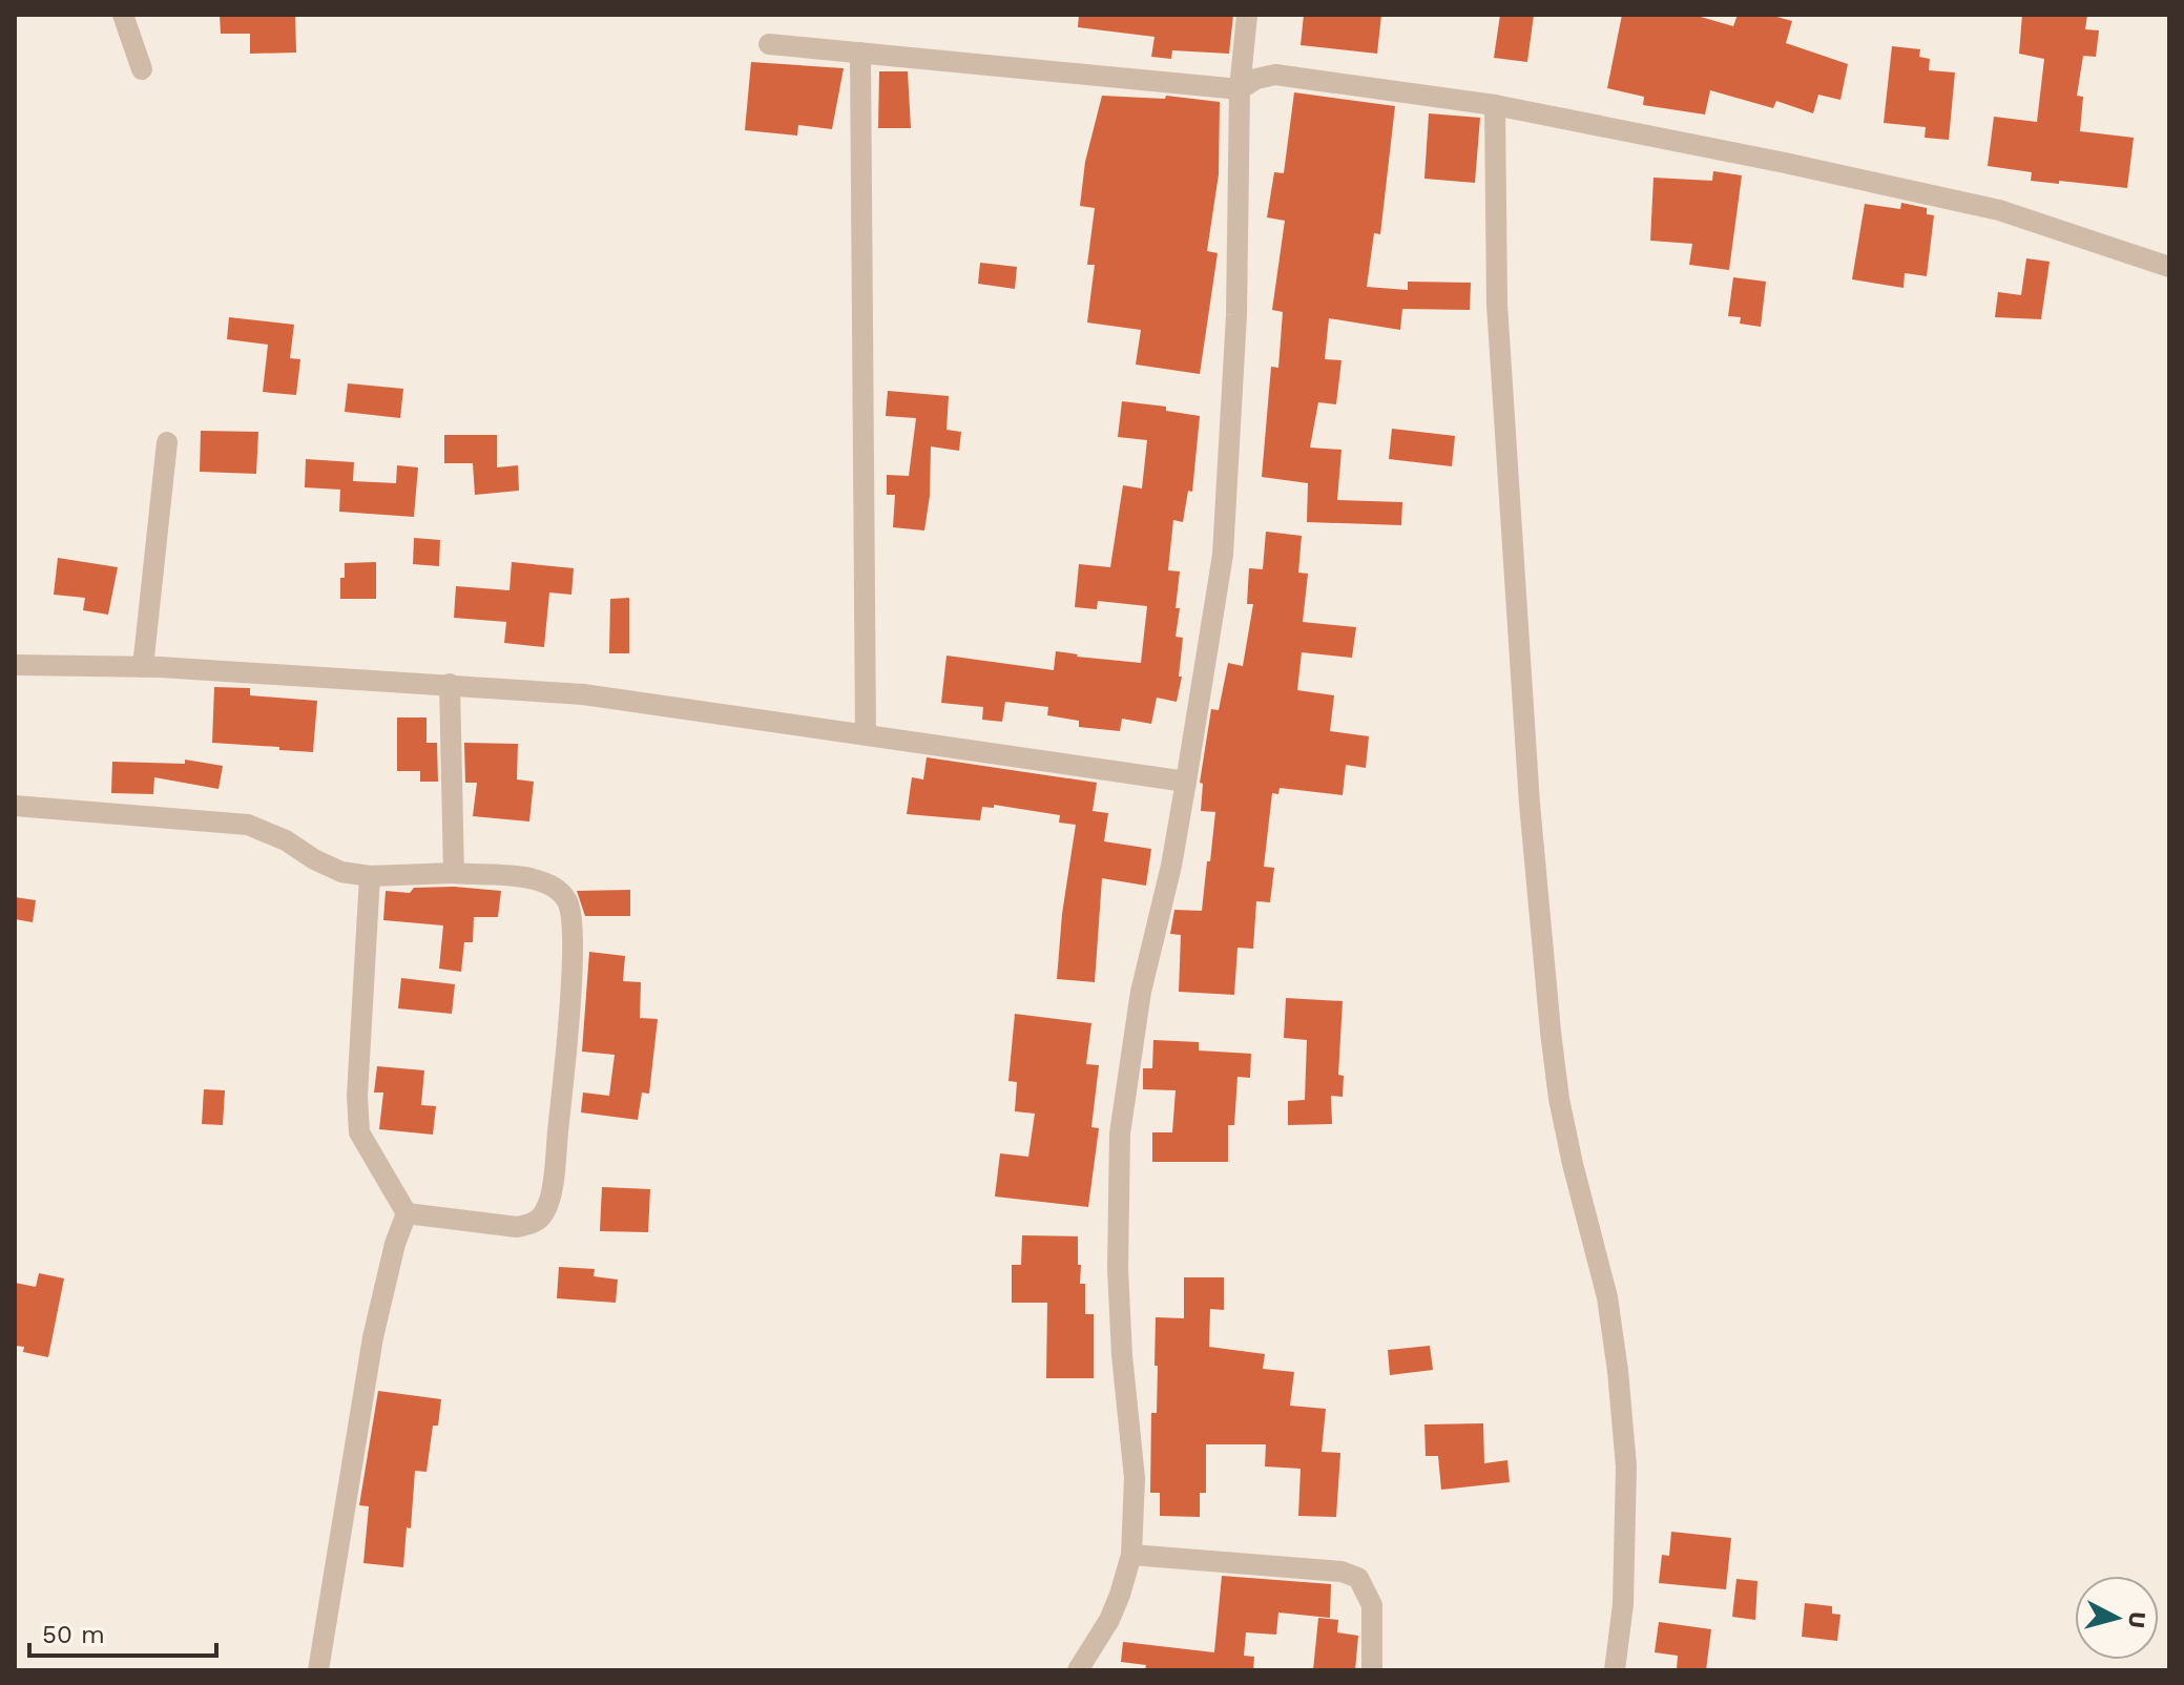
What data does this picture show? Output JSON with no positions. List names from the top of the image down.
{
  "scale_bar": "50 m",
  "north": "right"
}
